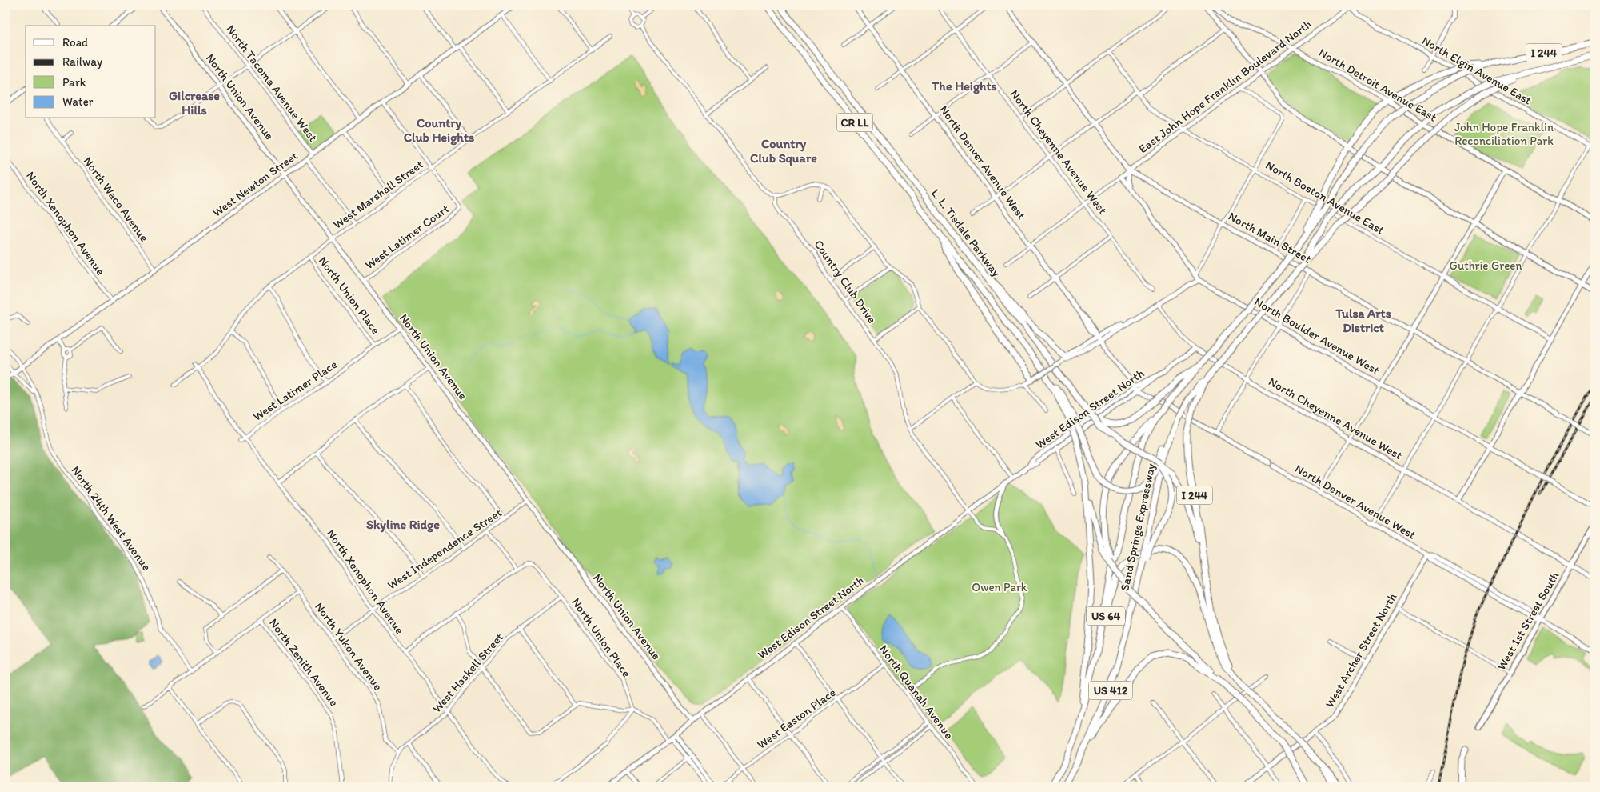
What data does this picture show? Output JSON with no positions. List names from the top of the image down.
{
  "streets": {
    "highway": [
      "I 244",
      "CR LL",
      "L. L. Tisdale Parkway",
      "Sand Springs Expressway",
      "US 64",
      "US 412"
    ],
    "main road": ["North Detroit Avenue East", "West 1st Street South"],
    "street": [
      "North Elgin Avenue East",
      "North Tacoma Avenue West",
      "East John Hope Franklin Boulevard North",
      "North Union Avenue",
      "North Cheyenne Avenue West",
      "North Denver Avenue West",
      "West Newton Street",
      "West Marshall Street",
      "North Boston Avenue East",
      "North Waco Avenue",
      "North Xenophon Avenue",
      "West Latimer Court",
      "North Main Street",
      "Country Club Drive",
      "North Union Place",
      "North Boulder Avenue West",
      "West Latimer Place",
      "West Edison Street North",
      "North 24th West Avenue",
      "West Independence Street",
      "North Yukon Avenue",
      "West Archer Street North",
      "North Zenith Avenue",
      "West Haskell Street",
      "North Quanah Avenue",
      "West Easton Place"
    ]
  },
  "crossings": [
    ["I 244", "CR LL"],
    ["I 244", "North Cheyenne Avenue West"],
    ["I 244", "Sand Springs Expressway"],
    ["I 244", "US 64"],
    ["North Elgin Avenue East", "East John Hope Franklin Boulevard North"],
    ["North Tacoma Avenue West", "West Newton Street"],
    ["North Detroit Avenue East", "East John Hope Franklin Boulevard North"],
    ["East John Hope Franklin Boulevard North", "North Boston Avenue East"],
    ["East John Hope Franklin Boulevard North", "North Main Street"],
    ["East John Hope Franklin Boulevard North", "North Boulder Avenue West"],
    ["North Union Avenue", "West Newton Street"],
    ["North Union Avenue", "West Marshall Street"],
    ["North Union Avenue", "West Latimer Court"],
    ["North Union Avenue", "West Latimer Place"],
    ["North Union Avenue", "West Edison Street North"],
    ["North Union Avenue", "West Independence Street"],
    ["CR LL", "L. L. Tisdale Parkway"],
    ["North Cheyenne Avenue West", "West Edison Street North"],
    ["North Cheyenne Avenue West", "West 1st Street South"],
    ["North Denver Avenue West", "West Edison Street North"],
    ["North Denver Avenue West", "West 1st Street South"],
    ["North Denver Avenue West", "West Archer Street North"],
    ["West Newton Street", "North Waco Avenue"],
    ["West Newton Street", "North Xenophon Avenue"],
    ["West Newton Street", "North 24th West Avenue"],
    ["West Marshall Street", "North Xenophon Avenue"],
    ["West Marshall Street", "West Latimer Court"],
    ["West Marshall Street", "North Union Place"],
    ["North Xenophon Avenue", "West Latimer Place"],
    ["North Xenophon Avenue", "West Independence Street"],
    ["North Xenophon Avenue", "West Haskell Street"],
    ["North Main Street", "North Boulder Avenue West"],
    ["Country Club Drive", "West Edison Street North"],
    ["North Union Place", "West Latimer Place"],
    ["North Union Place", "West Haskell Street"],
    ["West Edison Street North", "North Quanah Avenue"],
    ["Sand Springs Expressway", "US 64"],
    ["West Independence Street", "North Yukon Avenue"],
    ["North Yukon Avenue", "West Haskell Street"],
    ["North Quanah Avenue", "West Easton Place"]
  ],
  "districts": [
    "The Heights",
    "Gilcrease Hills",
    "Country Club Heights",
    "Country Club Square",
    "Tulsa Arts District",
    "Skyline Ridge"
  ],
  "parks": ["John Hope Franklin Reconciliation Park", "Guthrie Green", "Owen Park"],
  "legend": [
    "Road",
    "Railway",
    "Park",
    "Water"
  ]
}
